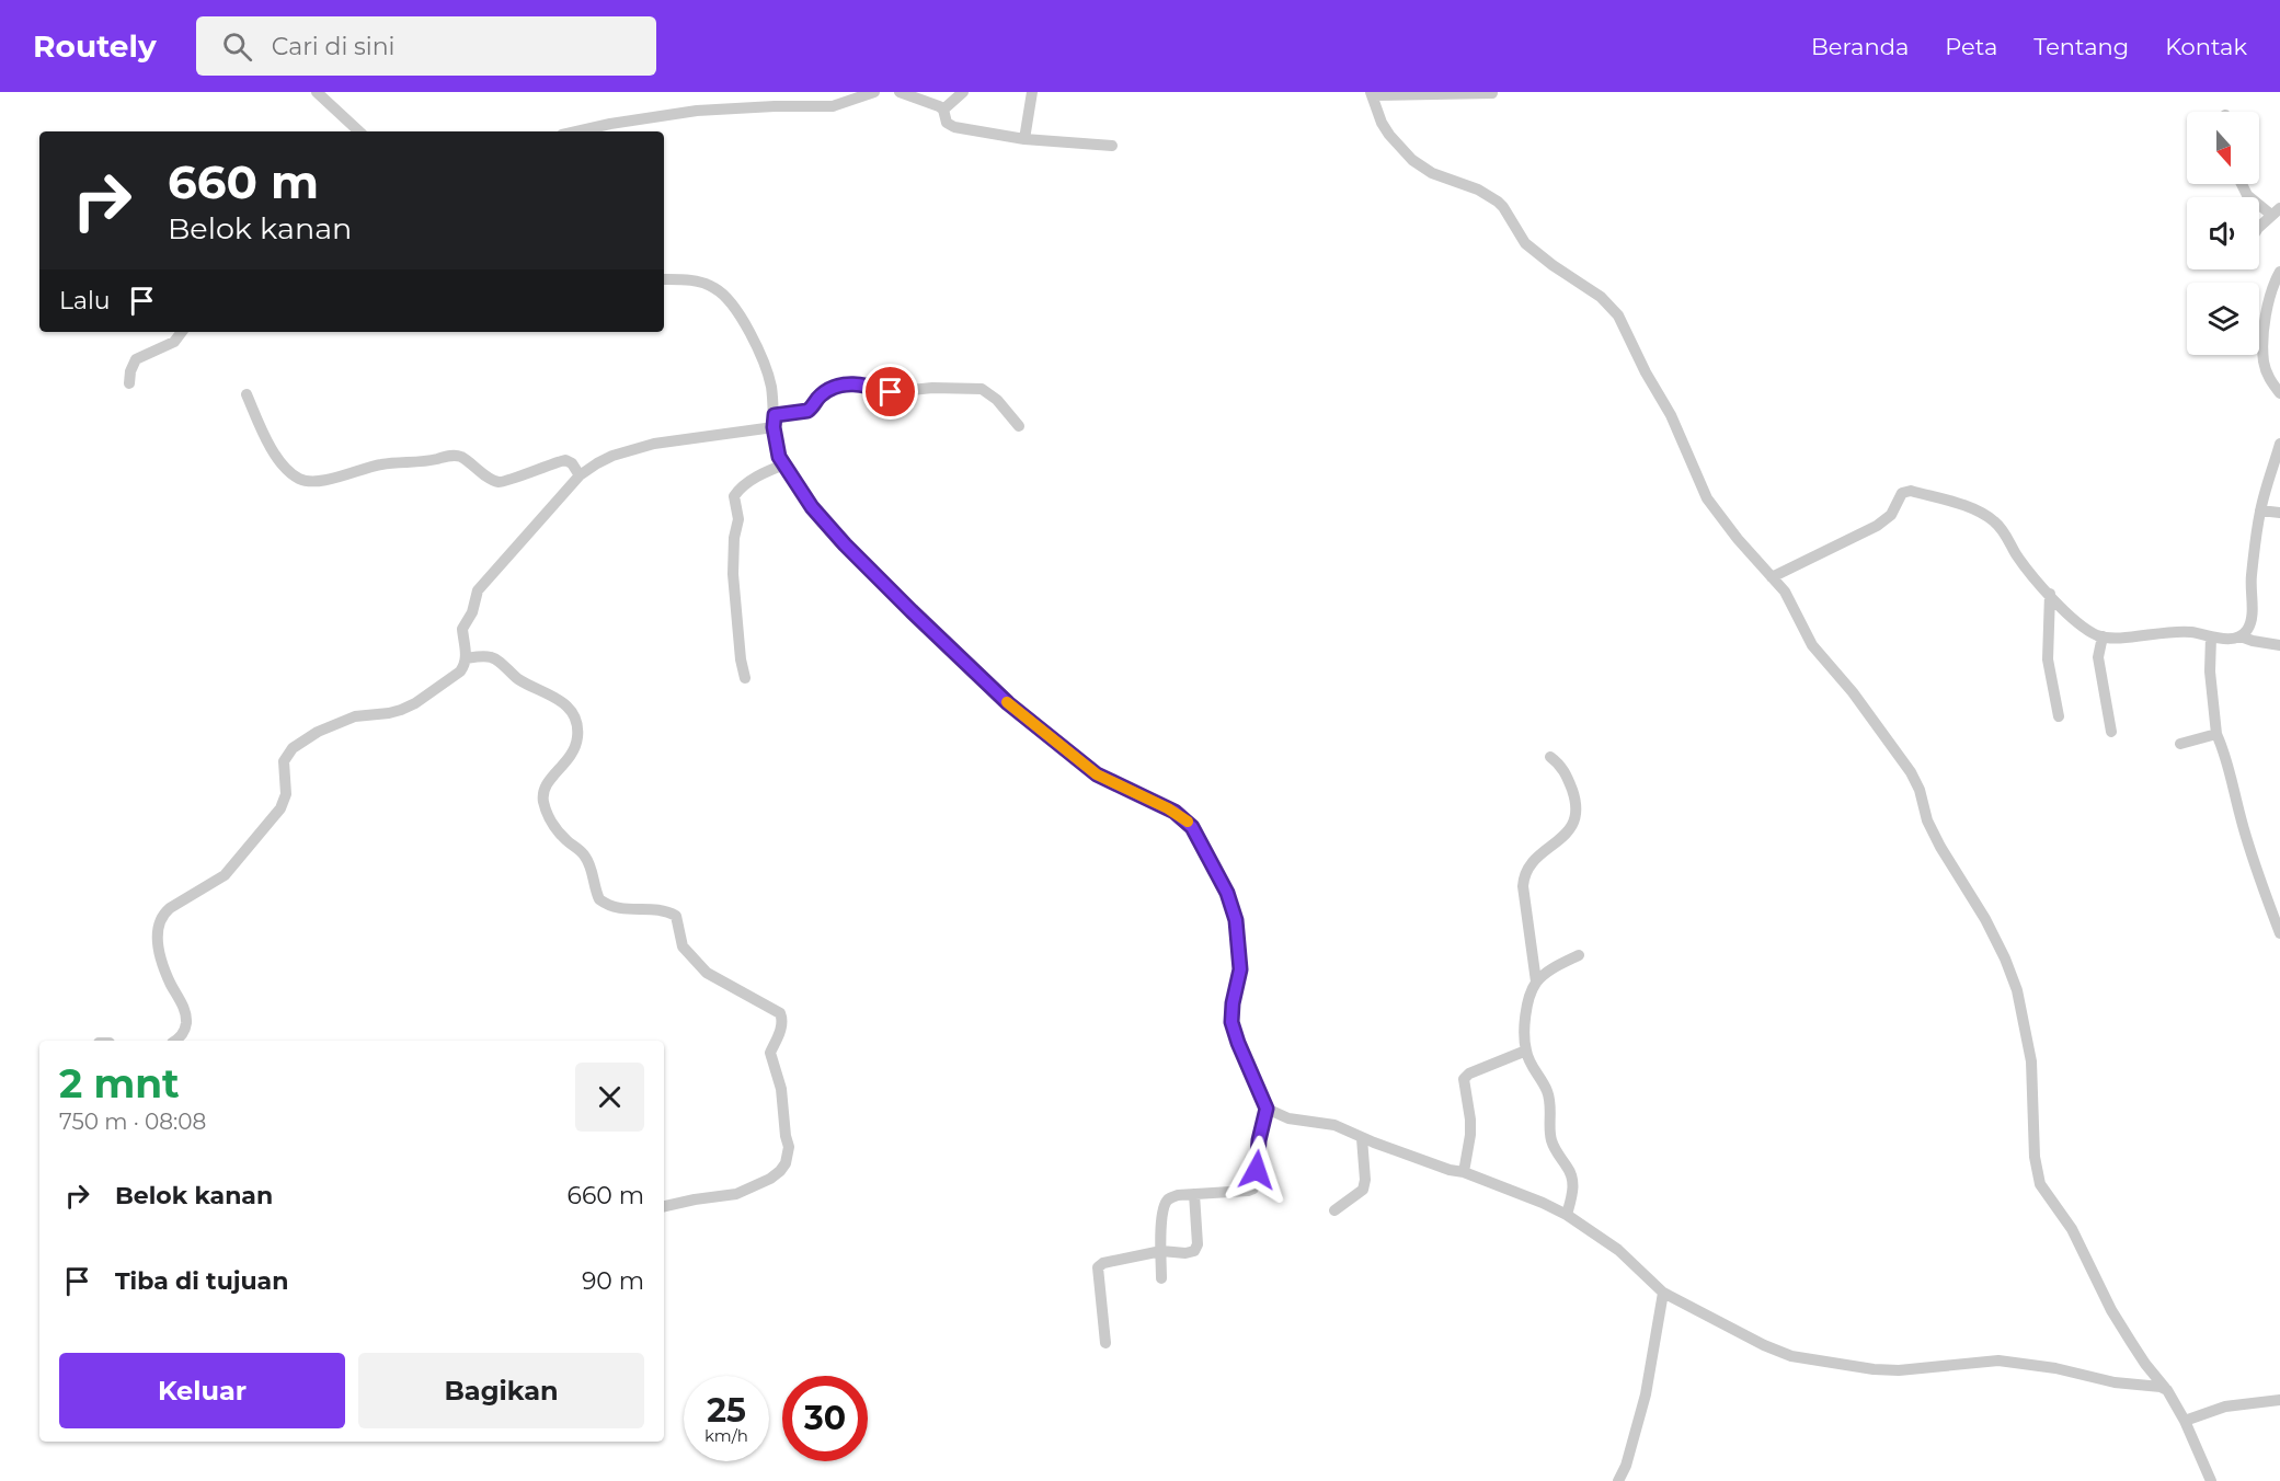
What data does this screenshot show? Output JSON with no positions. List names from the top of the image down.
{
  "north": "bottom",
  "page": {
    "header": "Routely",
    "search": "Cari di sini",
    "nav": [
      "Beranda",
      "Peta",
      "Tentang",
      "Kontak"
    ],
    "turn": ["660 m", "Belok kanan"],
    "then": "Lalu",
    "heading": ["2 mnt", "750 m · 08:08"],
    "list": [
      {
        "name": "Belok kanan",
        "value": "660 m"
      },
      {
        "name": "Tiba di tujuan",
        "value": "90 m"
      }
    ],
    "buttons": ["Keluar", "Bagikan"],
    "speed": "25 km/h",
    "limit": "30"
  }
}
